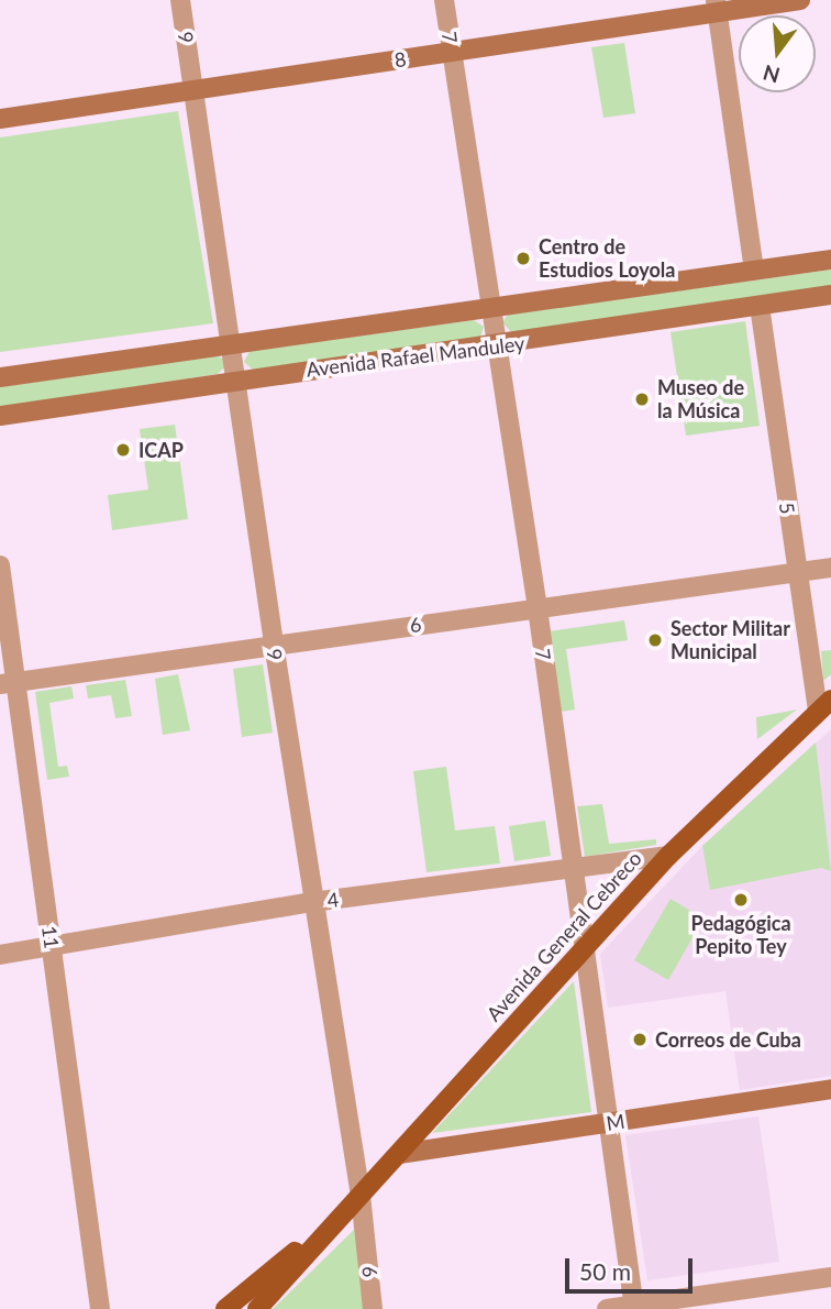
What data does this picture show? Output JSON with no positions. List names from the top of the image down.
{
  "streets": {
    "main road": [
      "8",
      "Avenida Rafael Manduley",
      "Avenida General Cebreco",
      "M"
    ],
    "street": [
      "9",
      "7",
      "5",
      "6",
      "4",
      "11"
    ]
  },
  "crossings": [
    ["9", "8"],
    ["9", "Avenida Rafael Manduley"],
    ["9", "6"],
    ["9", "4"],
    ["9", "Avenida General Cebreco"],
    ["7", "8"],
    ["7", "Avenida Rafael Manduley"],
    ["7", "6"],
    ["7", "4"],
    ["7", "Avenida General Cebreco"],
    ["7", "M"],
    ["Avenida Rafael Manduley", "5"],
    ["5", "6"],
    ["5", "Avenida General Cebreco"],
    ["6", "11"],
    ["4", "Avenida General Cebreco"],
    ["4", "11"],
    ["Avenida General Cebreco", "M"]
  ],
  "places": [
    "Centro de Estudios Loyola",
    "Museo de la Música",
    "ICAP",
    "Sector Militar Municipal",
    "Pedagógica Pepito Tey",
    "Correos de Cuba"
  ],
  "scale_bar": "50 m",
  "north": "bottom"
}
